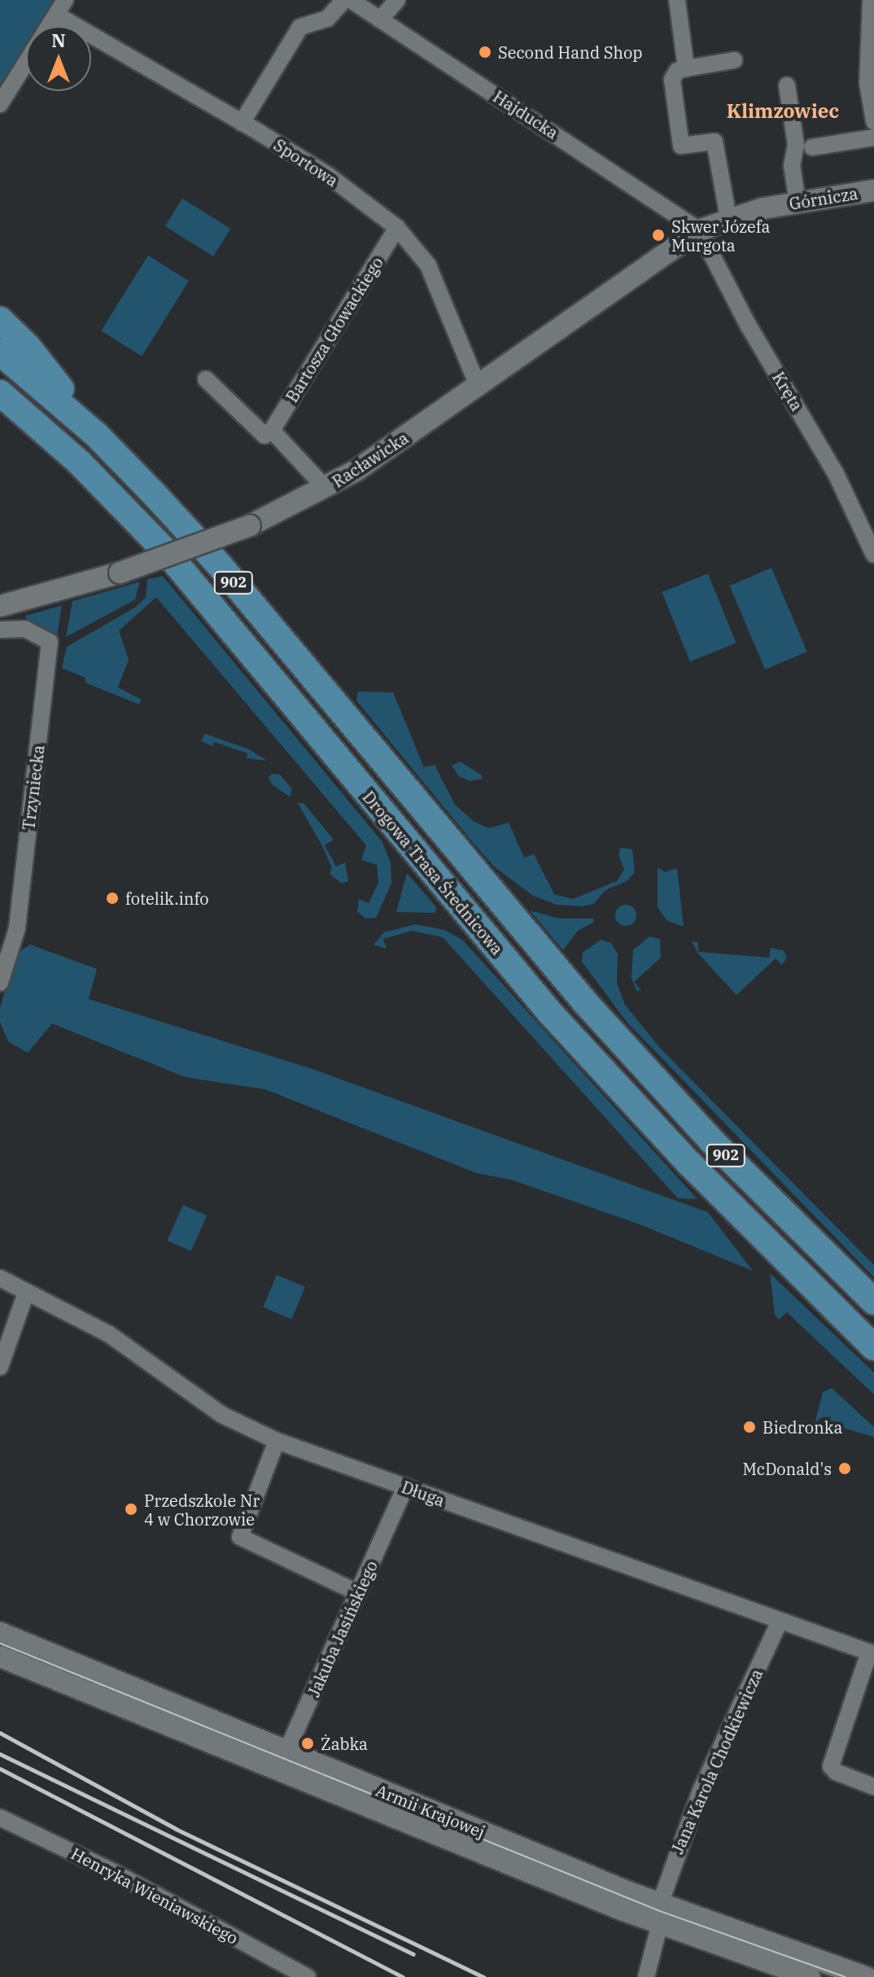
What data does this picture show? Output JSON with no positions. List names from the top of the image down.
{
  "streets": {
    "main road": ["902", "Drogowa Trasa Średnicowa"],
    "street": [
      "Hajducka",
      "Sportowa",
      "Górnicza",
      "Bartosza Głowackiego",
      "Kręta",
      "Racławicka",
      "Trzyniecka",
      "Długa",
      "Jakuba Jasińskiego",
      "Jana Karola Chodkiewicza",
      "Armii Krajowej",
      "Henryka Wieniawskiego"
    ]
  },
  "crossings": [
    ["Hajducka", "Górnicza"],
    ["Hajducka", "Kręta"],
    ["Hajducka", "Racławicka"],
    ["Sportowa", "Bartosza Głowackiego"],
    ["Sportowa", "Racławicka"],
    ["Górnicza", "Kręta"],
    ["Górnicza", "Racławicka"],
    ["Kręta", "Racławicka"],
    ["Długa", "Jakuba Jasińskiego"],
    ["Długa", "Jana Karola Chodkiewicza"],
    ["Jakuba Jasińskiego", "Armii Krajowej"],
    ["Jana Karola Chodkiewicza", "Armii Krajowej"]
  ],
  "districts": ["Klimzowiec"],
  "places": [
    "Second Hand Shop",
    "Skwer Józefa Murgota",
    "fotelik.info",
    "Biedronka",
    "McDonald's",
    "Przedszkole Nr 4 w Chorzowie",
    "Żabka"
  ],
  "north": "top"
}
